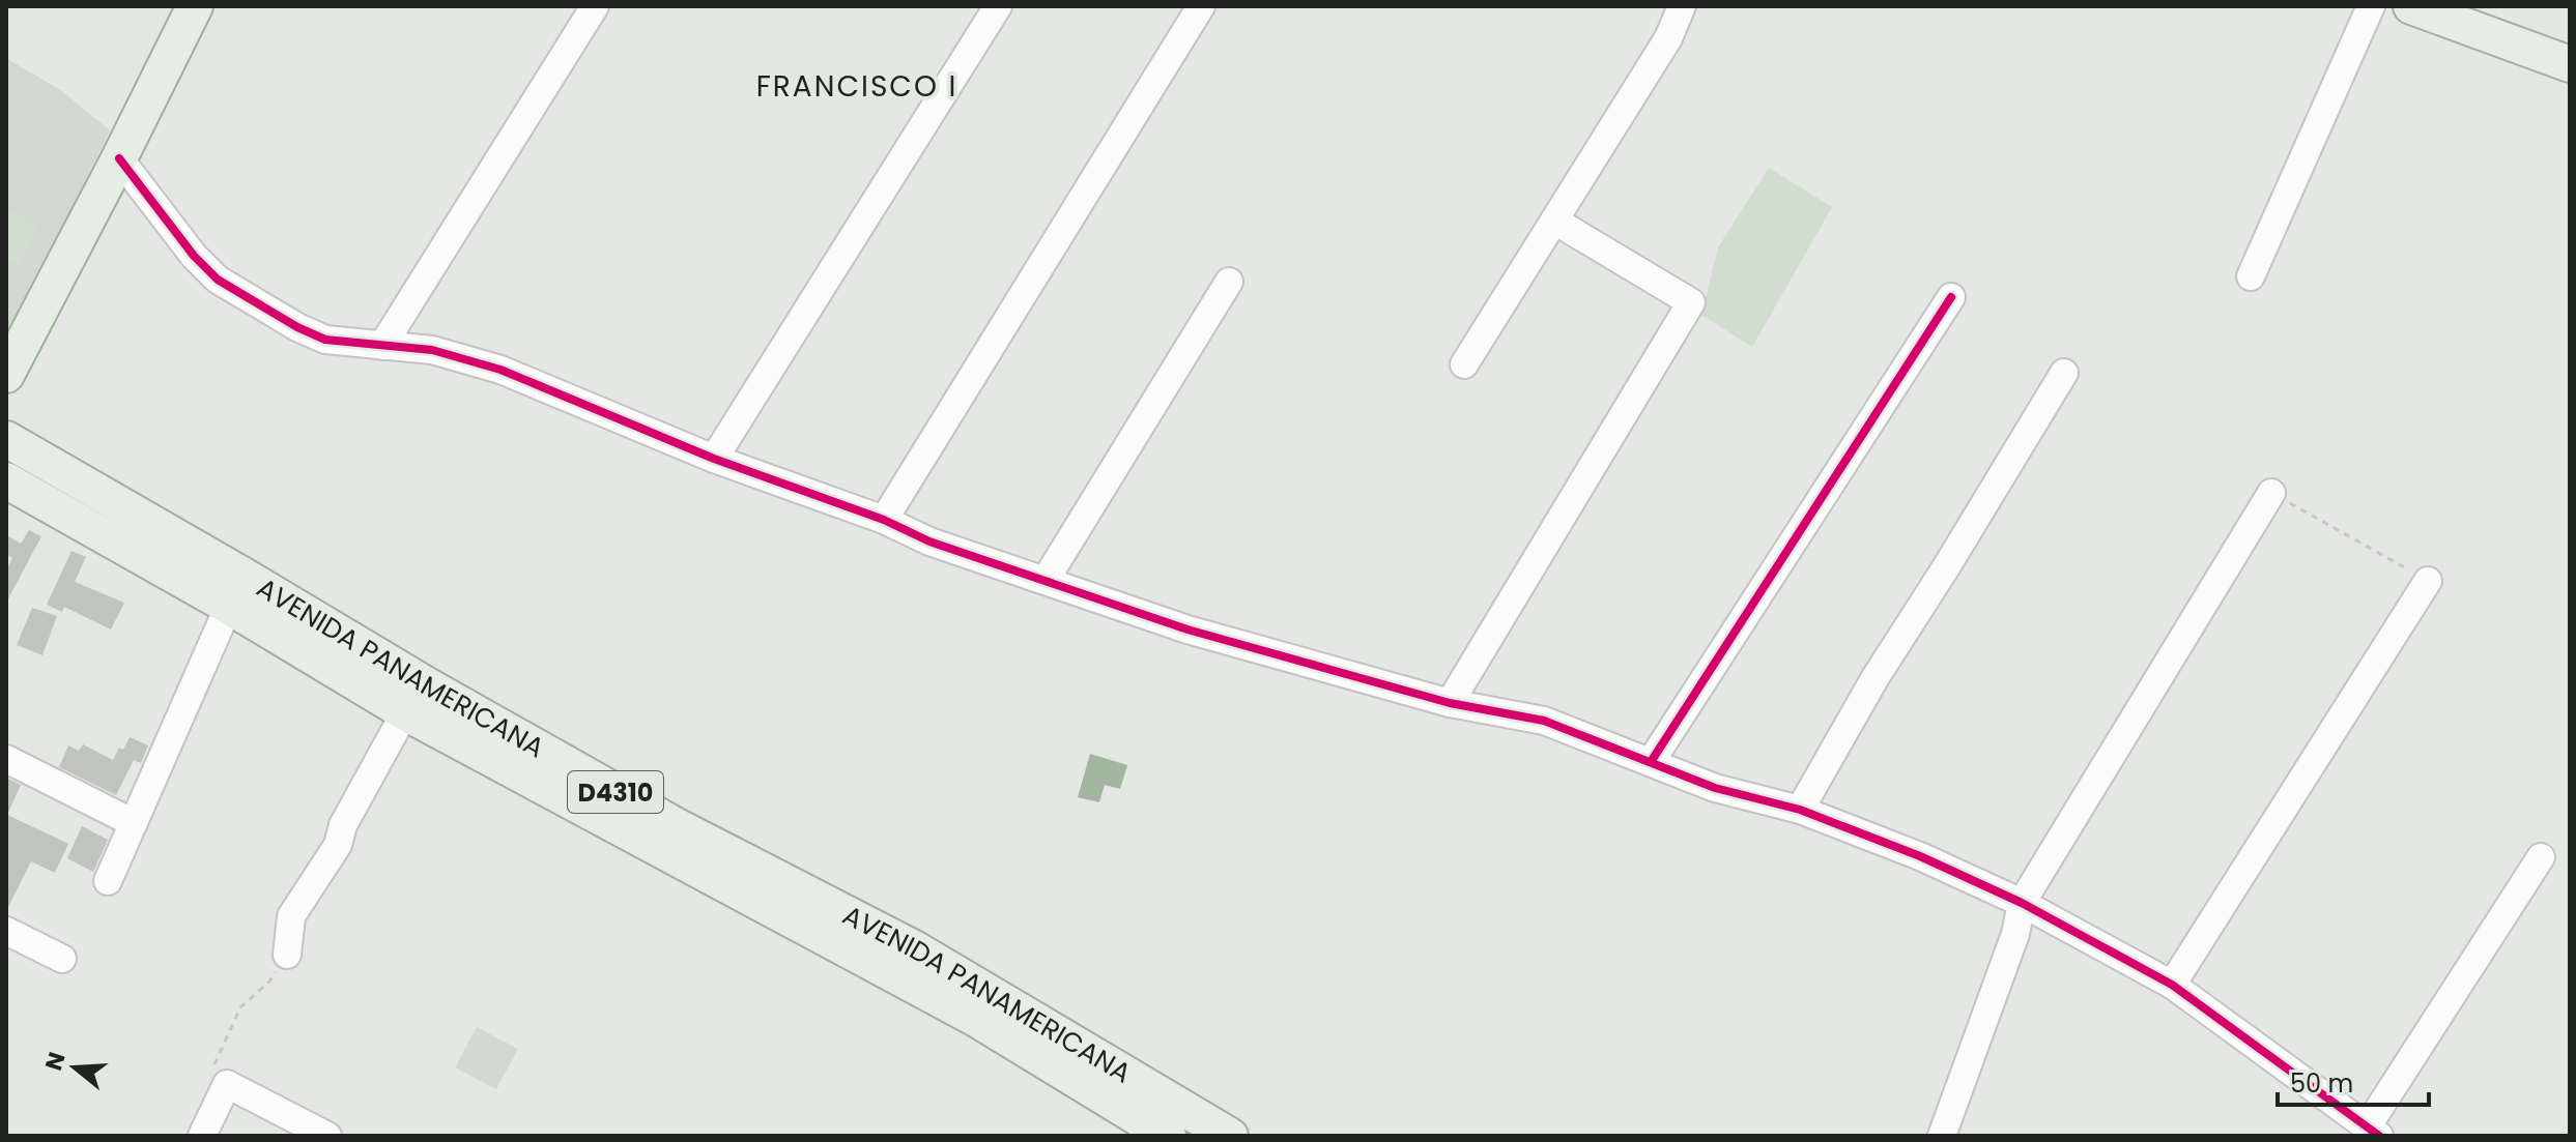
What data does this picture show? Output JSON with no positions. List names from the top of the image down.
{
  "streets": {
    "main road": ["AVENIDA PANAMERICANA", "D4310"]
  },
  "districts": ["FRANCISCO I"],
  "scale_bar": "50 m",
  "north": "left"
}
